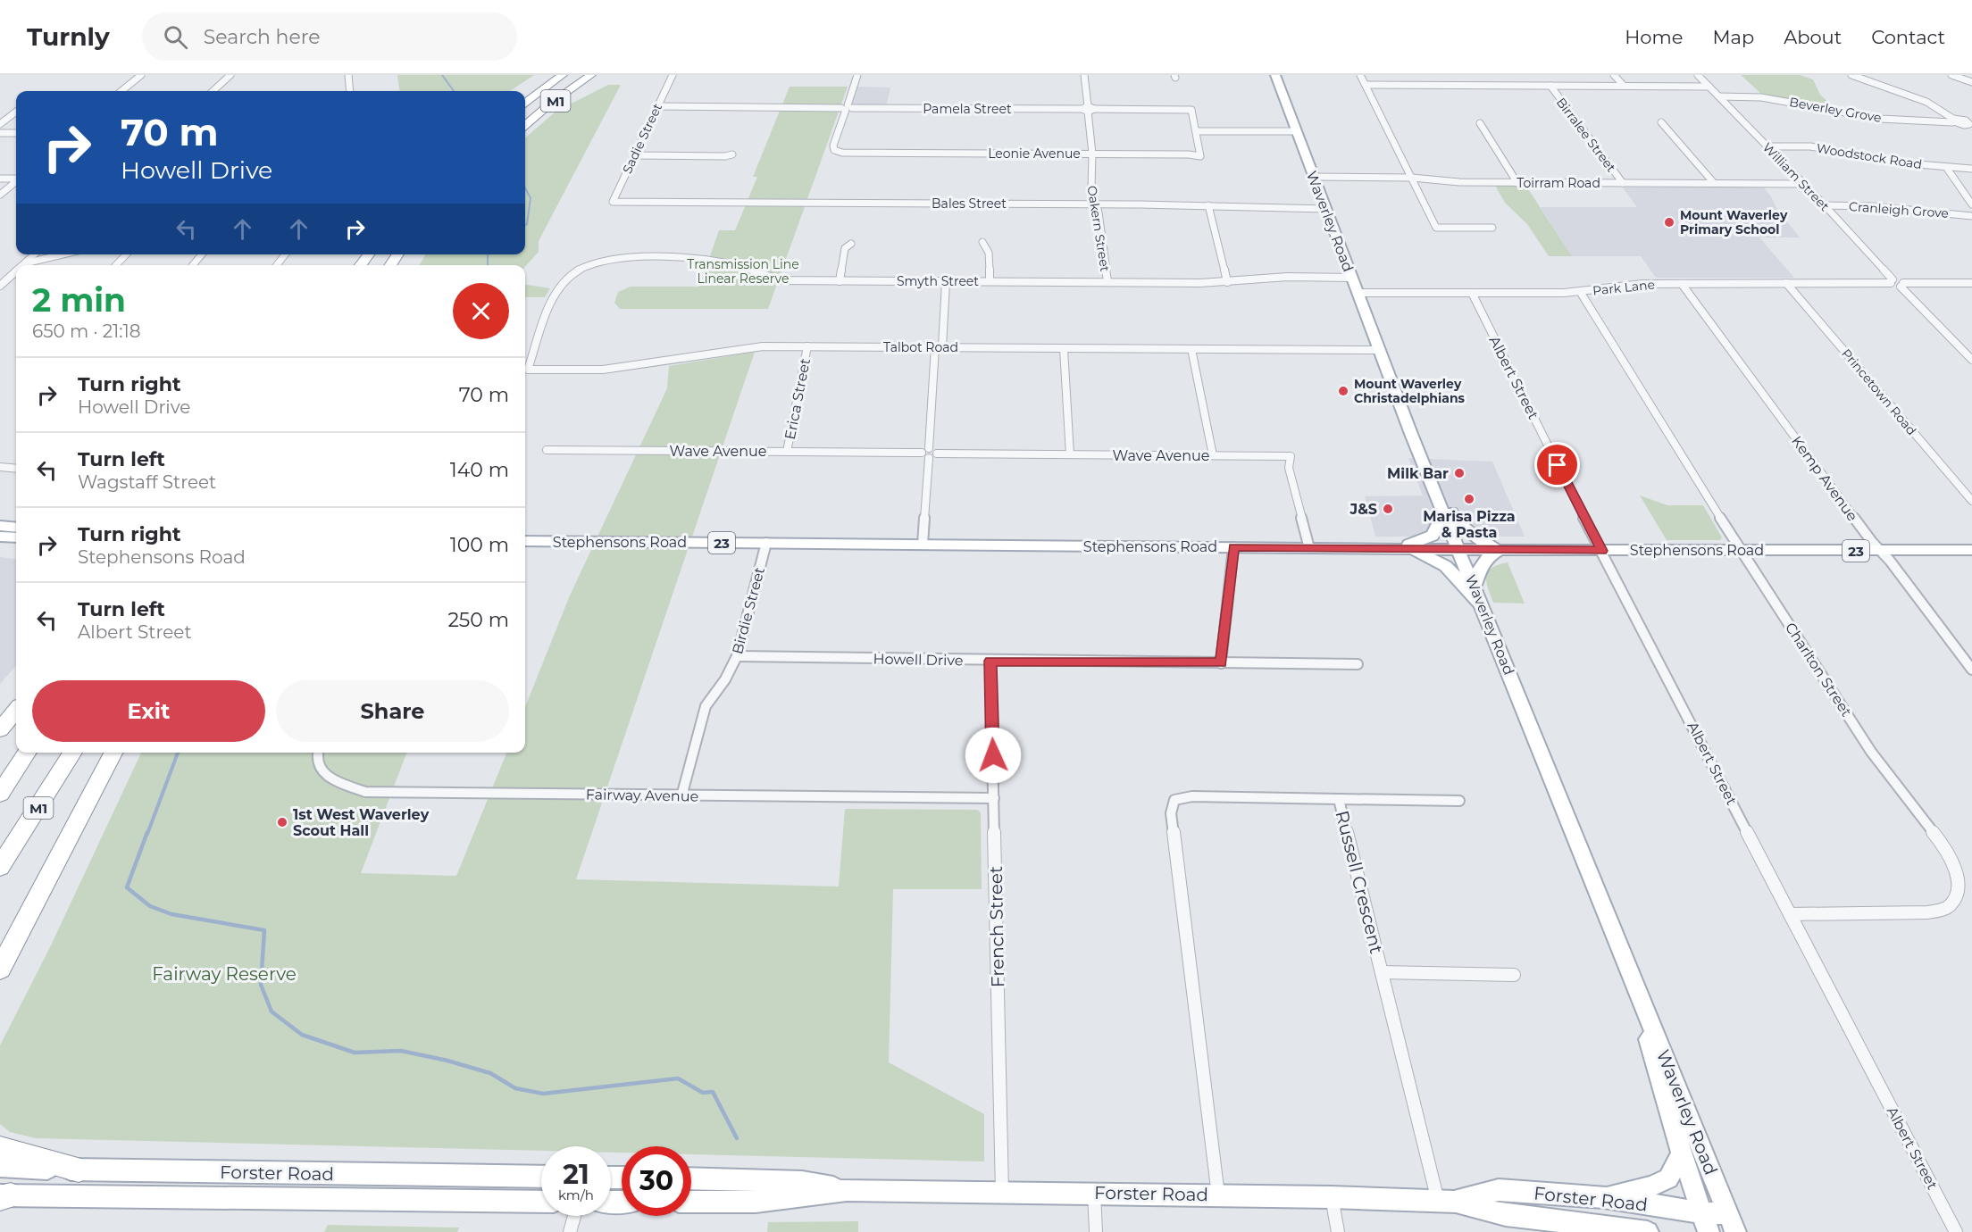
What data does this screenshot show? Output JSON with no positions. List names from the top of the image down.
{
  "streets": {
    "highway": ["M1"],
    "main road": [
      "Waverley Road",
      "Stephensons Road",
      "23",
      "Forster Road"
    ],
    "street": [
      "Pamela Street",
      "Beverley Grove",
      "Birralee Street",
      "Sadie Street",
      "Leonie Avenue",
      "Woodstock Road",
      "William Street",
      "Toirram Road",
      "Bales Street",
      "Cranleigh Grove",
      "Oakern Street",
      "Smyth Street",
      "Park Lane",
      "Talbot Road",
      "Albert Street",
      "Princetown Road",
      "Erica Street",
      "Wave Avenue",
      "Kemp Avenue",
      "Birdie Street",
      "Howell Drive",
      "Charlton Street",
      "Fairway Avenue",
      "Russell Crescent",
      "French Street"
    ]
  },
  "crossings": [
    ["Pamela Street", "Sadie Street"],
    ["Pamela Street", "Leonie Avenue"],
    ["Pamela Street", "Oakern Street"],
    ["Beverley Grove", "William Street"],
    ["Birralee Street", "Toirram Road"],
    ["Sadie Street", "Bales Street"],
    ["Leonie Avenue", "Oakern Street"],
    ["Woodstock Road", "William Street"],
    ["William Street", "Toirram Road"],
    ["William Street", "Cranleigh Grove"],
    ["William Street", "Park Lane"],
    ["Toirram Road", "Waverley Road"],
    ["Bales Street", "Waverley Road"],
    ["Bales Street", "Oakern Street"],
    ["Waverley Road", "Smyth Street"],
    ["Waverley Road", "Park Lane"],
    ["Waverley Road", "Talbot Road"],
    ["Waverley Road", "Stephensons Road"],
    ["Waverley Road", "Forster Road"],
    ["Oakern Street", "Smyth Street"],
    ["Smyth Street", "Talbot Road"],
    ["Park Lane", "Albert Street"],
    ["Park Lane", "Princetown Road"],
    ["Park Lane", "Kemp Avenue"],
    ["Park Lane", "Charlton Street"],
    ["Talbot Road", "Erica Street"],
    ["Albert Street", "Stephensons Road"],
    ["Albert Street", "Charlton Street"],
    ["Erica Street", "Wave Avenue"],
    ["Wave Avenue", "Stephensons Road"],
    ["Kemp Avenue", "Stephensons Road"],
    ["Stephensons Road", "Birdie Street"],
    ["Stephensons Road", "Charlton Street"],
    ["Birdie Street", "Howell Drive"],
    ["Birdie Street", "Fairway Avenue"],
    ["Howell Drive", "French Street"],
    ["Fairway Avenue", "French Street"],
    ["Russell Crescent", "Forster Road"],
    ["French Street", "Forster Road"]
  ],
  "parks": ["Transmission Line Linear Reserve", "Fairway Reserve"],
  "places": [
    "Mount Waverley Primary School",
    "Mount Waverley Christadelphians",
    "Milk Bar",
    "Marisa Pizza & Pasta",
    "J&S",
    "1st West Waverley Scout Hall"
  ],
  "page": {
    "header": "Turnly",
    "search": "Search here",
    "nav": [
      "Home",
      "Map",
      "About",
      "Contact"
    ],
    "turn": ["70 m", "Howell Drive"],
    "heading": ["2 min", "650 m · 21:18"],
    "list": [
      {
        "name": "Turn right",
        "note": "Howell Drive",
        "value": "70 m"
      },
      {
        "name": "Turn left",
        "note": "Wagstaff Street",
        "value": "140 m"
      },
      {
        "name": "Turn right",
        "note": "Stephensons Road",
        "value": "100 m"
      },
      {
        "name": "Turn left",
        "note": "Albert Street",
        "value": "250 m"
      }
    ],
    "buttons": ["Exit", "Share"],
    "speed": "21 km/h",
    "limit": "30"
  }
}
